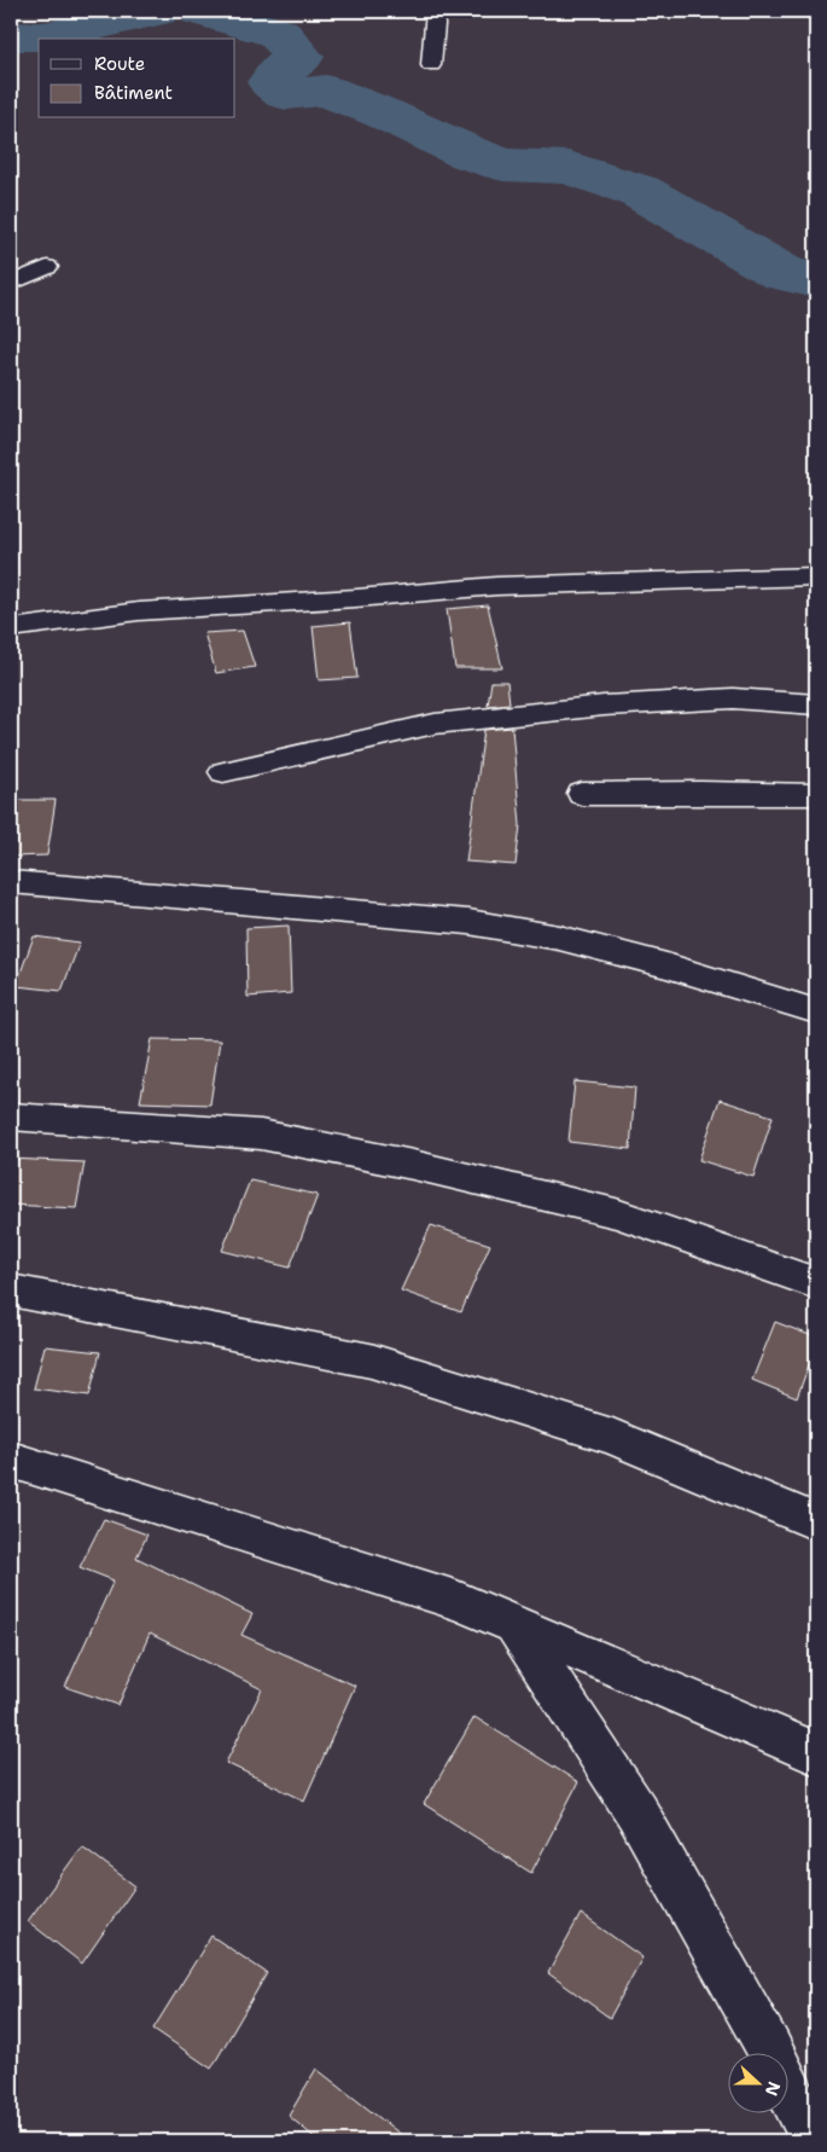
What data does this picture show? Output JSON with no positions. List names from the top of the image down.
{
  "legend": ["Route", "Bâtiment"],
  "north": "right"
}
